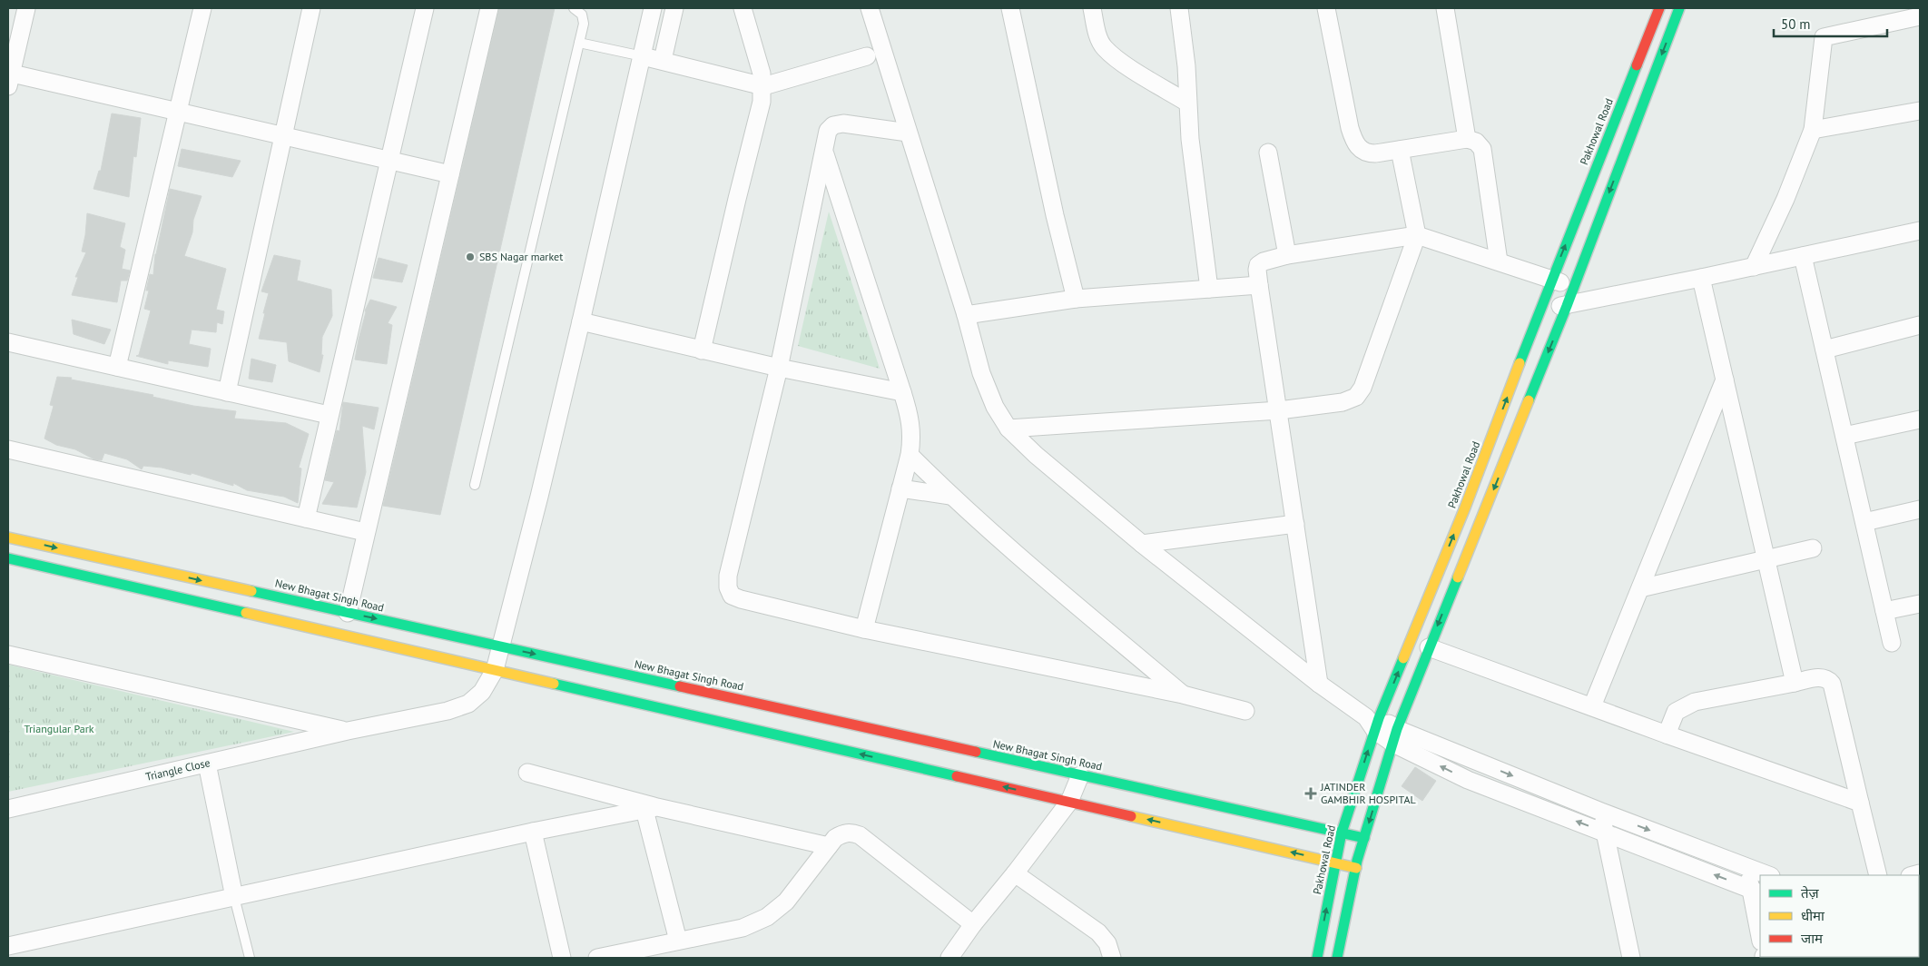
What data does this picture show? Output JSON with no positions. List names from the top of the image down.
{
  "streets": {
    "street": ["Pakhowal Road", "New Bhagat Singh Road", "Triangle Close"]
  },
  "crossings": [
    ["Pakhowal Road", "New Bhagat Singh Road"],
    ["New Bhagat Singh Road", "Triangle Close"]
  ],
  "parks": ["Triangular Park"],
  "places": {
    "other": ["SBS Nagar market"],
    "health": ["JATINDER GAMBHIR HOSPITAL"]
  },
  "legend": ["तेज़", "धीमा", "जाम"],
  "scale_bar": "50 m"
}
